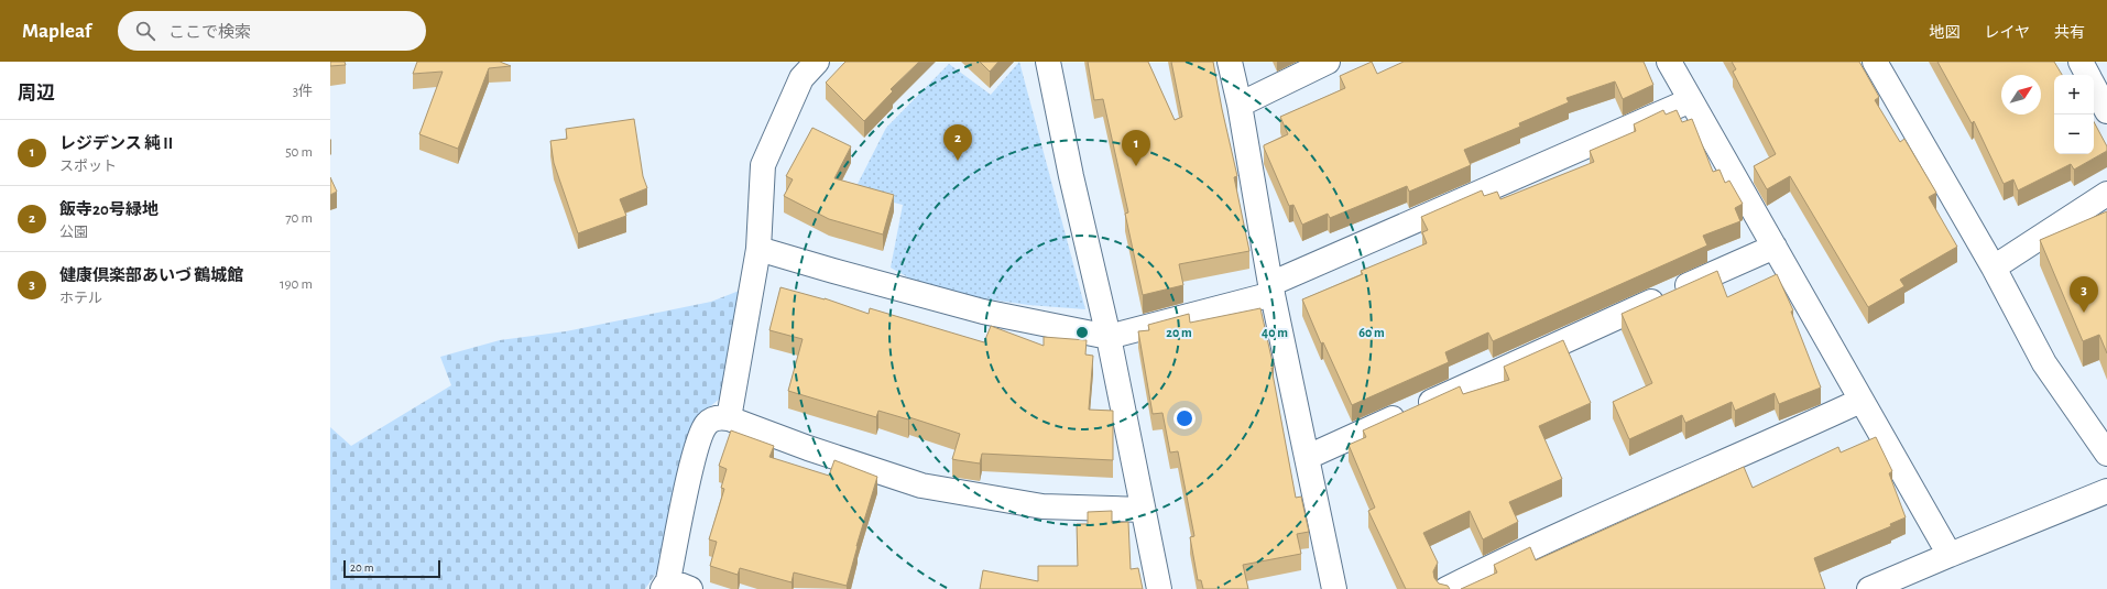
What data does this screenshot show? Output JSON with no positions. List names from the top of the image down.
{
  "scale_bar": "20 m",
  "north": "top right",
  "page": {
    "header": "Mapleaf",
    "search": "ここで検索",
    "nav": ["地図", "レイヤ", "共有"],
    "heading": ["周辺", "3件"],
    "map_buttons": ["+", "−"],
    "list": [
      {
        "mark": "1",
        "name": "レジデンス 純 II",
        "note": "スポット",
        "value": "50 m"
      },
      {
        "mark": "2",
        "name": "飯寺20号緑地",
        "note": "公園",
        "value": "70 m"
      },
      {
        "mark": "3",
        "name": "健康倶楽部あいづ 鶴城館",
        "note": "ホテル",
        "value": "190 m"
      }
    ],
    "pins": ["2", "1", "3"],
    "scale": "20 m"
  },
  "rings": ["20 m", "40 m", "60 m"]
}
